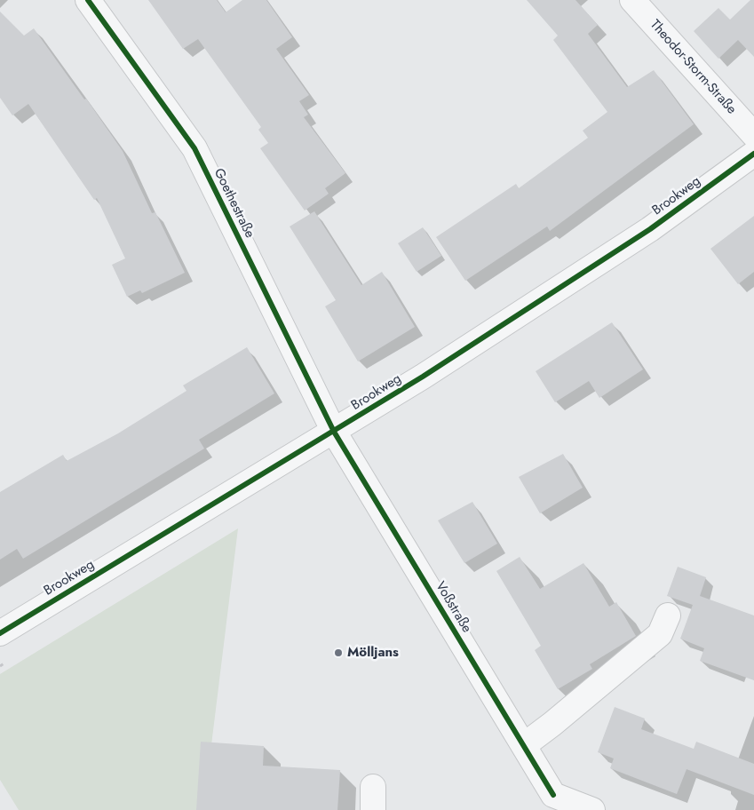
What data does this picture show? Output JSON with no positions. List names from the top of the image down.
{
  "streets": {
    "street": [
      "Theodor-Storm-Straße",
      "Brookweg",
      "Goethestraße",
      "Voßstraße"
    ]
  },
  "crossings": [
    ["Brookweg", "Goethestraße"],
    ["Brookweg", "Voßstraße"],
    ["Goethestraße", "Voßstraße"]
  ],
  "places": ["Mölljans"]
}
